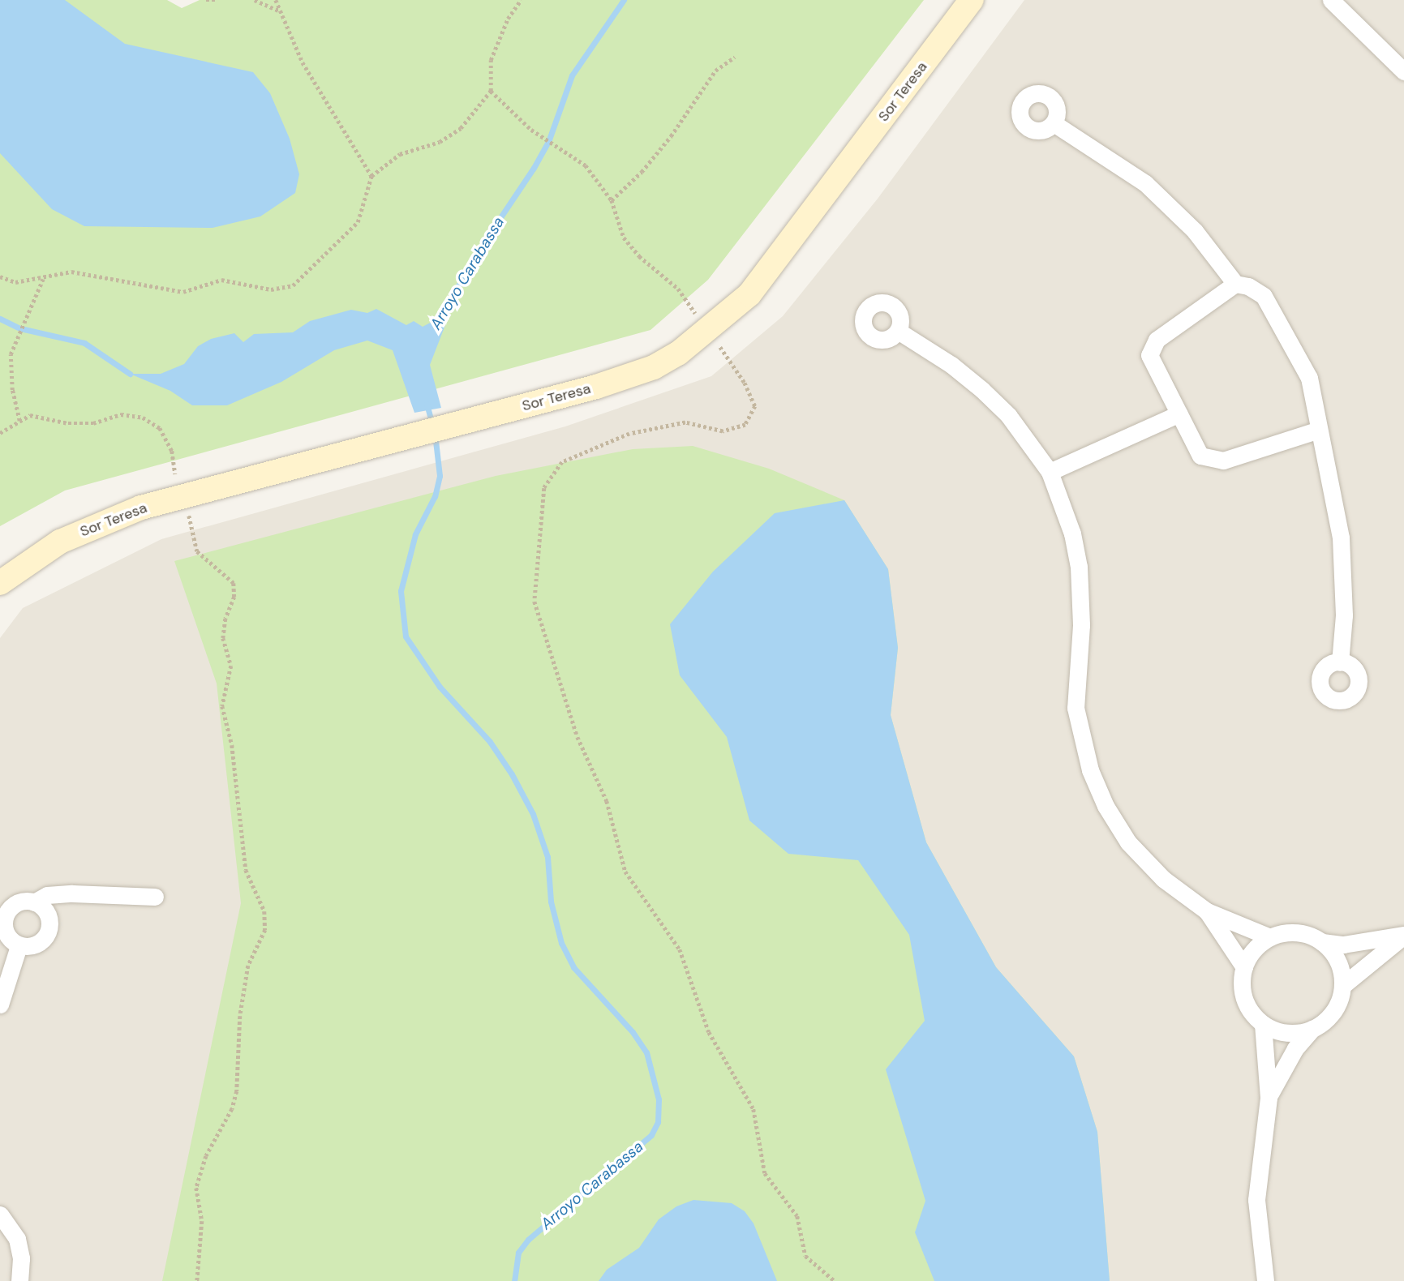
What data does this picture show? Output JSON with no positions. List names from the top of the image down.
{
  "streets": {
    "street": ["Sor Teresa"]
  },
  "water": ["Arroyo Carabassa"]
}
